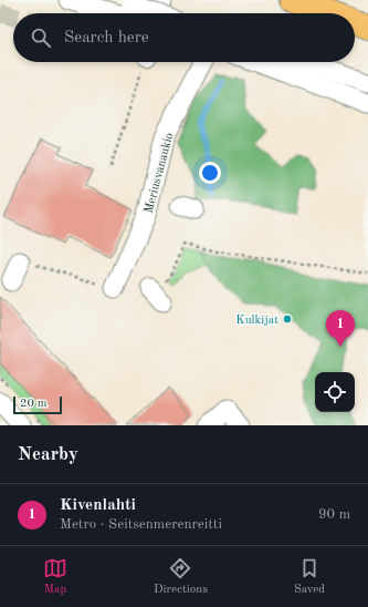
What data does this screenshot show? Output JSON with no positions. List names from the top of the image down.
{
  "streets": {
    "street": ["Meriusvanaukio"]
  },
  "places": ["Kulkijat"],
  "scale_bar": "20 m",
  "page": {
    "search": "Search here",
    "pins": "1",
    "scale": "20 m",
    "heading": "Nearby",
    "list": [
      {
        "mark": "1",
        "name": "Kivenlahti",
        "note": "Metro · Seitsenmerenreitti",
        "value": "90 m"
      }
    ],
    "nav": ["Map", "Directions", "Saved"]
  }
}
